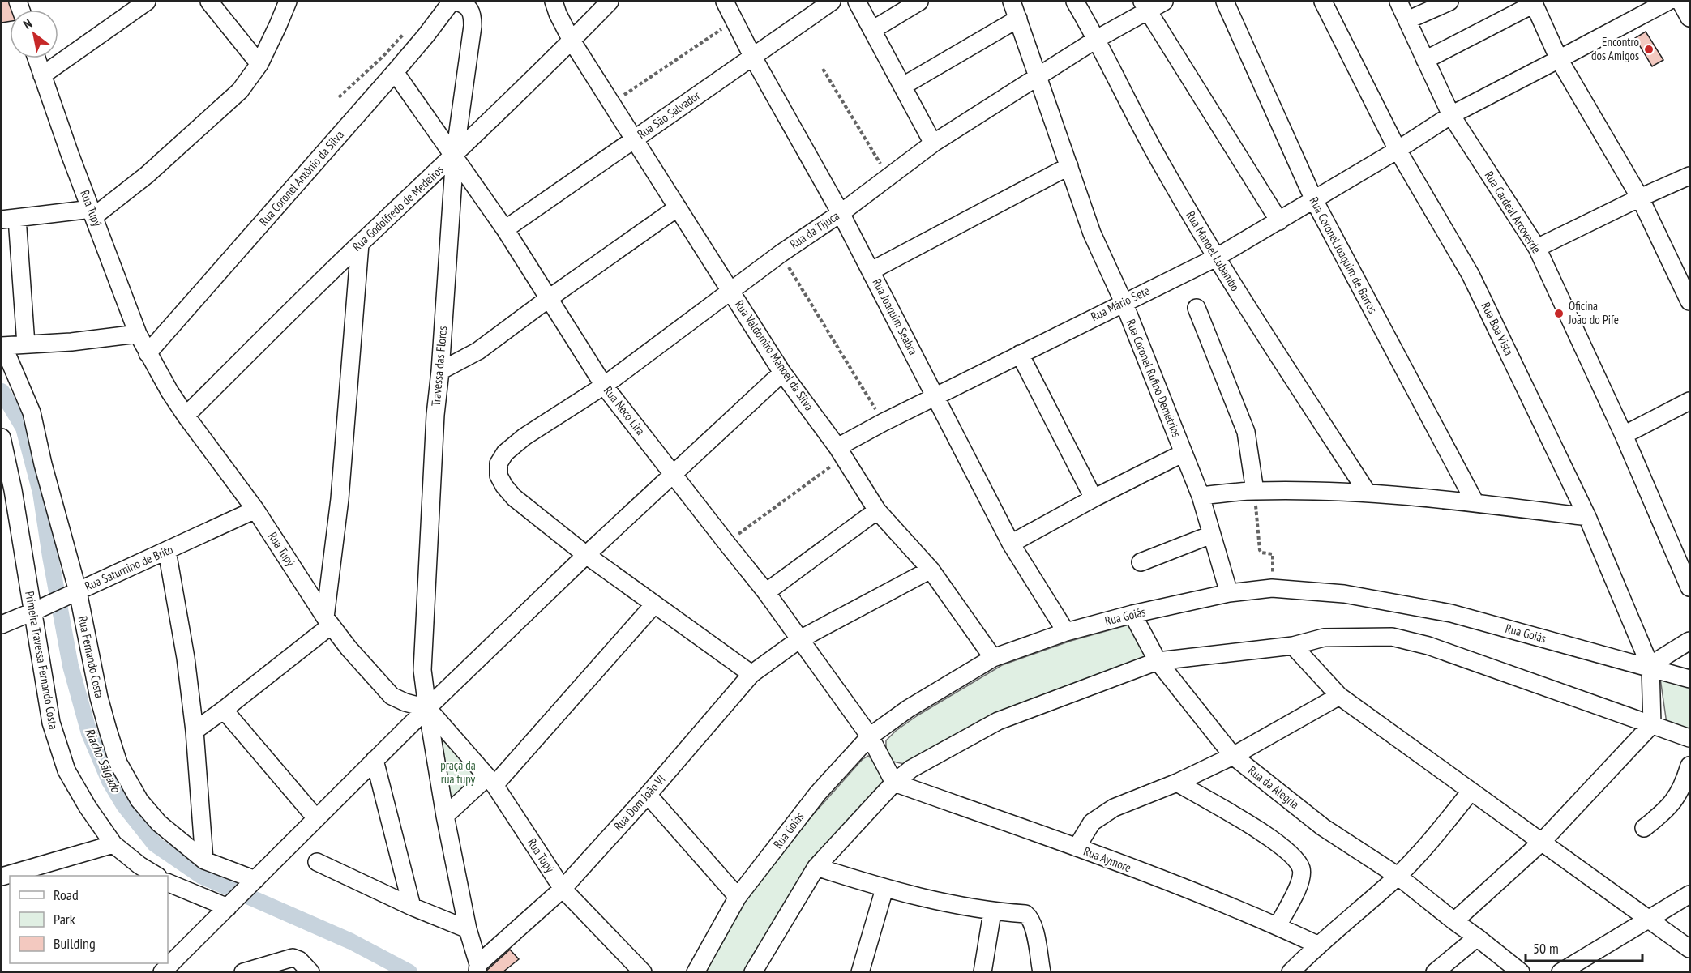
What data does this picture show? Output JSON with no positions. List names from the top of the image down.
{
  "streets": {
    "street": [
      "Rua São Salvador",
      "Rua Coronel Antônio da Silva",
      "Rua Tupý",
      "Rua Godolfredo de Medeiros",
      "Rua Cardeal Arcoverde",
      "Rua da Tijuca",
      "Rua Manoel Lubambo",
      "Rua Coronel Joaquim de Barros",
      "Rua Mário Sete",
      "Rua Joaquim Seabra",
      "Rua Boa Vista",
      "Rua Valdomiro Manoel da Silva",
      "Travessa das Flores",
      "Rua Coronel Rufino Demétrios",
      "Rua Neco Lira",
      "Rua Saturnino de Brito",
      "Rua Goiás",
      "Rua Fernando Costa",
      "Primeira Travessa Fernando Costa",
      "Rua da Alegria",
      "Rua Dom João VI",
      "Rua Aymore"
    ]
  },
  "crossings": [
    ["Rua São Salvador", "Rua Joaquim Seabra"],
    ["Rua São Salvador", "Rua Valdomiro Manoel da Silva"],
    ["Rua São Salvador", "Rua Neco Lira"],
    ["Rua Coronel Antônio da Silva", "Rua Tupý"],
    ["Rua Coronel Antônio da Silva", "Rua Neco Lira"],
    ["Rua Tupý", "Rua Godolfredo de Medeiros"],
    ["Rua Tupý", "Travessa das Flores"],
    ["Rua Tupý", "Rua Saturnino de Brito"],
    ["Rua Tupý", "Rua Dom João VI"],
    ["Rua Godolfredo de Medeiros", "Rua Valdomiro Manoel da Silva"],
    ["Rua Godolfredo de Medeiros", "Travessa das Flores"],
    ["Rua Godolfredo de Medeiros", "Rua Neco Lira"],
    ["Rua Cardeal Arcoverde", "Rua Mário Sete"],
    ["Rua da Tijuca", "Rua Manoel Lubambo"],
    ["Rua da Tijuca", "Rua Joaquim Seabra"],
    ["Rua da Tijuca", "Rua Valdomiro Manoel da Silva"],
    ["Rua da Tijuca", "Rua Coronel Rufino Demétrios"],
    ["Rua da Tijuca", "Rua Neco Lira"],
    ["Rua Manoel Lubambo", "Rua Mário Sete"],
    ["Rua Coronel Joaquim de Barros", "Rua Mário Sete"],
    ["Rua Mário Sete", "Rua Joaquim Seabra"],
    ["Rua Mário Sete", "Rua Boa Vista"],
    ["Rua Mário Sete", "Rua Valdomiro Manoel da Silva"],
    ["Rua Mário Sete", "Rua Coronel Rufino Demétrios"],
    ["Rua Joaquim Seabra", "Rua Goiás"],
    ["Rua Boa Vista", "Rua Goiás"],
    ["Rua Valdomiro Manoel da Silva", "Rua Goiás"],
    ["Rua Valdomiro Manoel da Silva", "Rua Dom João VI"],
    ["Travessa das Flores", "Rua Neco Lira"],
    ["Travessa das Flores", "Rua Dom João VI"],
    ["Rua Coronel Rufino Demétrios", "Rua Goiás"],
    ["Rua Neco Lira", "Rua Goiás"],
    ["Rua Neco Lira", "Rua Dom João VI"],
    ["Rua Neco Lira", "Rua Aymore"],
    ["Rua Saturnino de Brito", "Rua Fernando Costa"],
    ["Rua Saturnino de Brito", "Primeira Travessa Fernando Costa"],
    ["Rua Goiás", "Rua da Alegria"]
  ],
  "water": ["Riacho Salgado"],
  "parks": ["praça da rua tupy"],
  "places": ["Encontro dos Amigos", "Oficina João do Pife"],
  "legend": ["Road", "Park", "Building"],
  "scale_bar": "50 m",
  "north": "top left"
}
